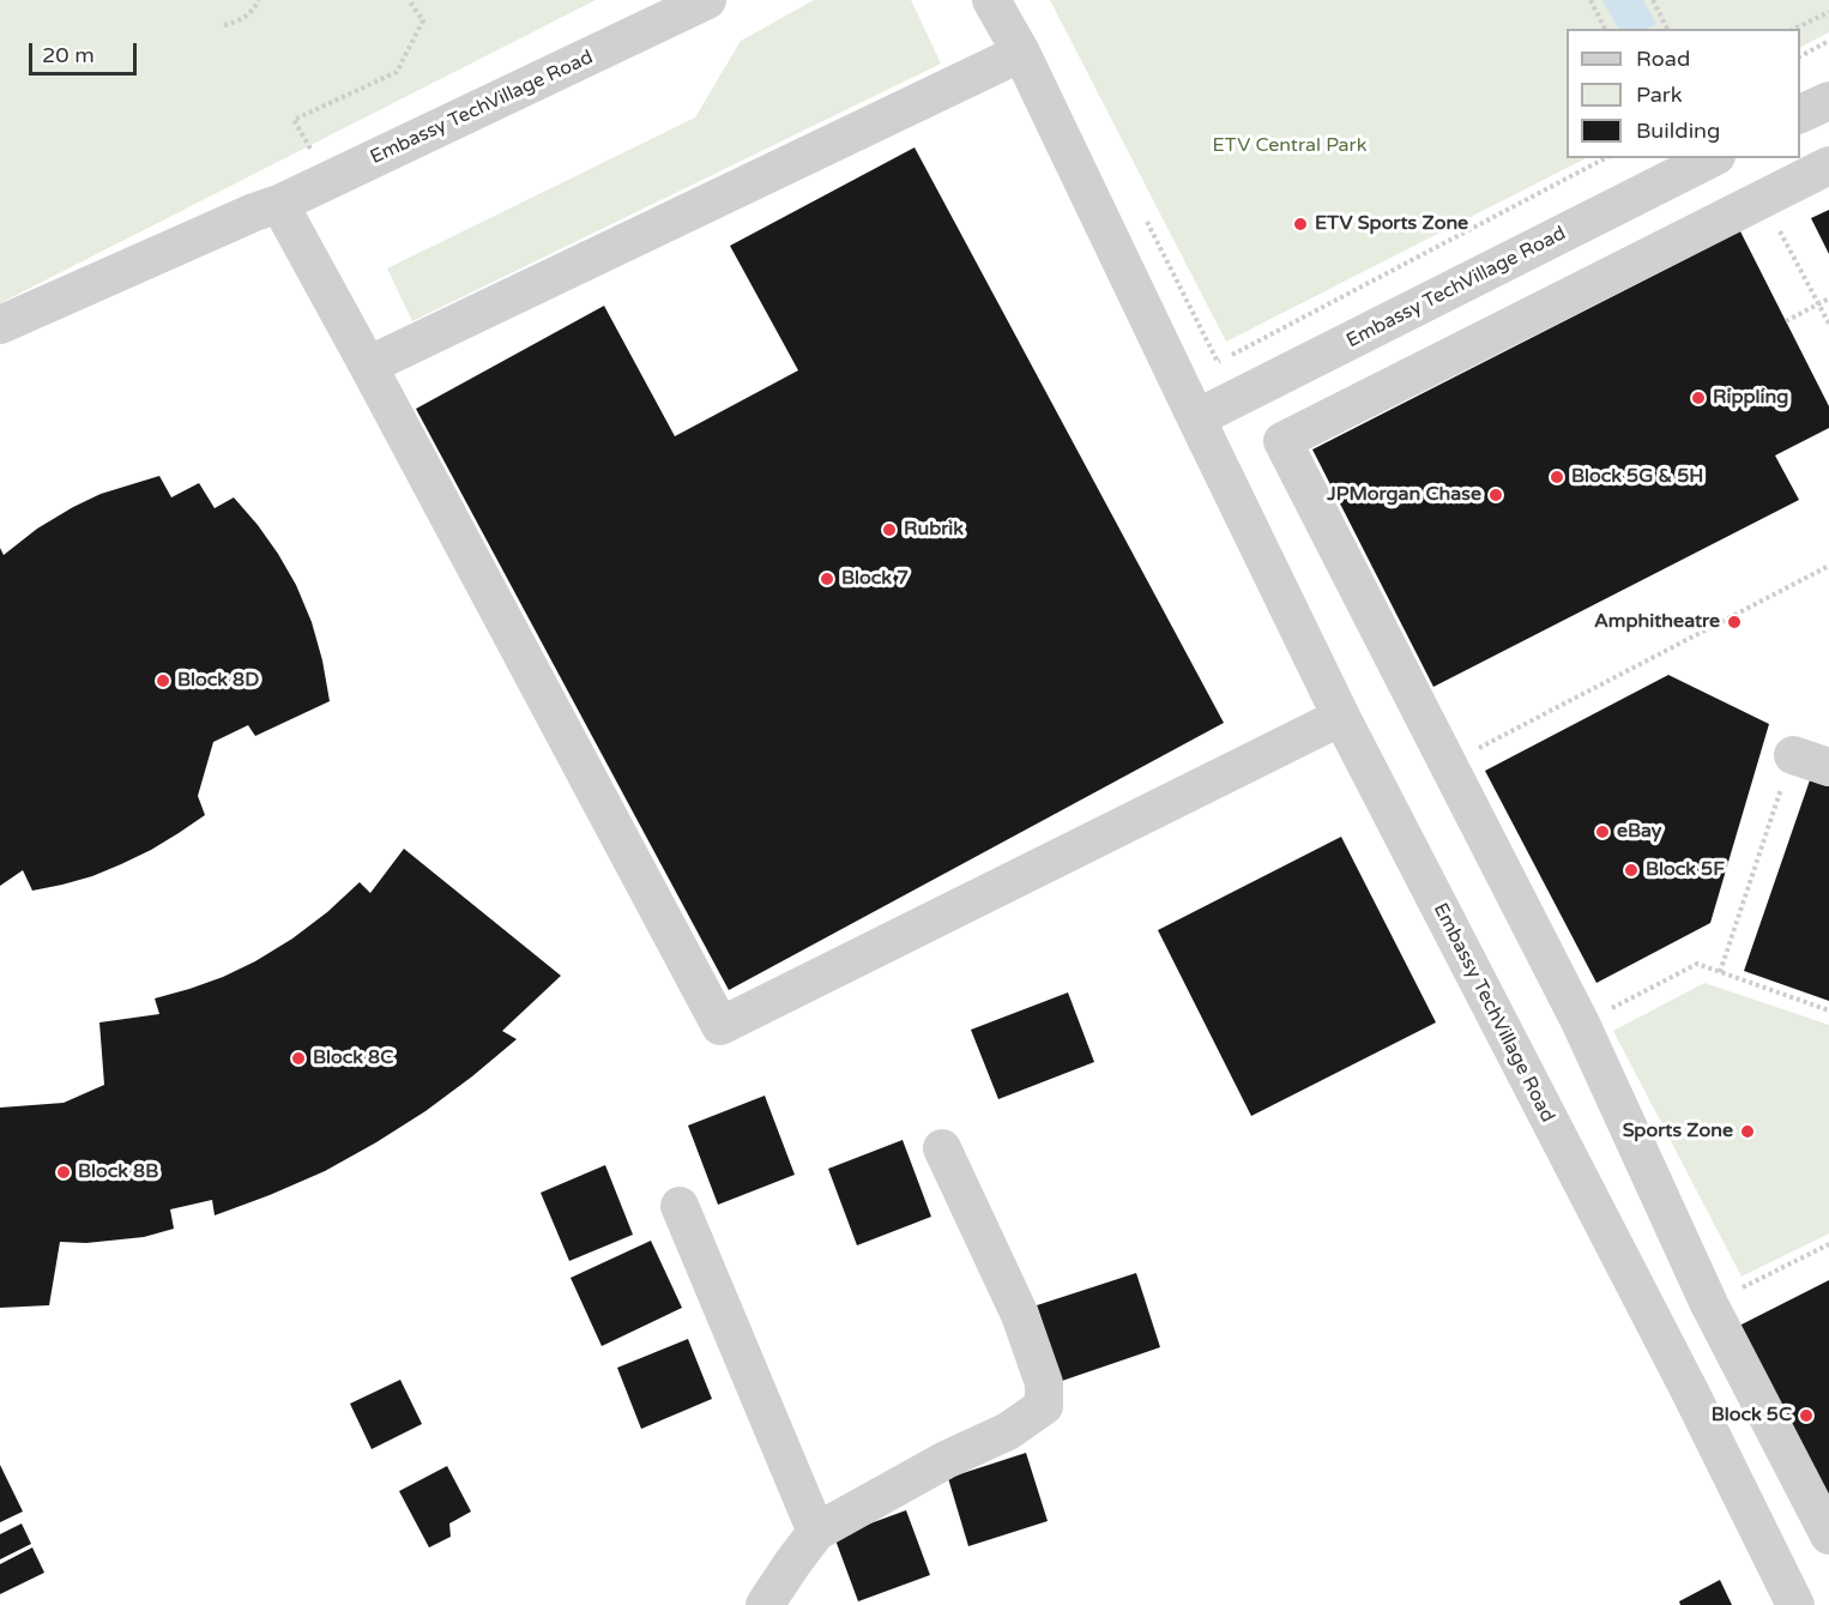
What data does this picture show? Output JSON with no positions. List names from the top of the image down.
{
  "streets": {
    "street": ["Embassy TechVillage Road"]
  },
  "parks": ["ETV Central Park"],
  "places": [
    "ETV Sports Zone",
    "Rippling",
    "Block 5G & 5H",
    "JPMorgan Chase",
    "Rubrik",
    "Block 7",
    "Amphitheatre",
    "Block 8D",
    "eBay",
    "Block 5F",
    "Block 8C",
    "Sports Zone",
    "Block 8B",
    "Block 5C"
  ],
  "legend": ["Road", "Park", "Building"],
  "scale_bar": "20 m"
}
